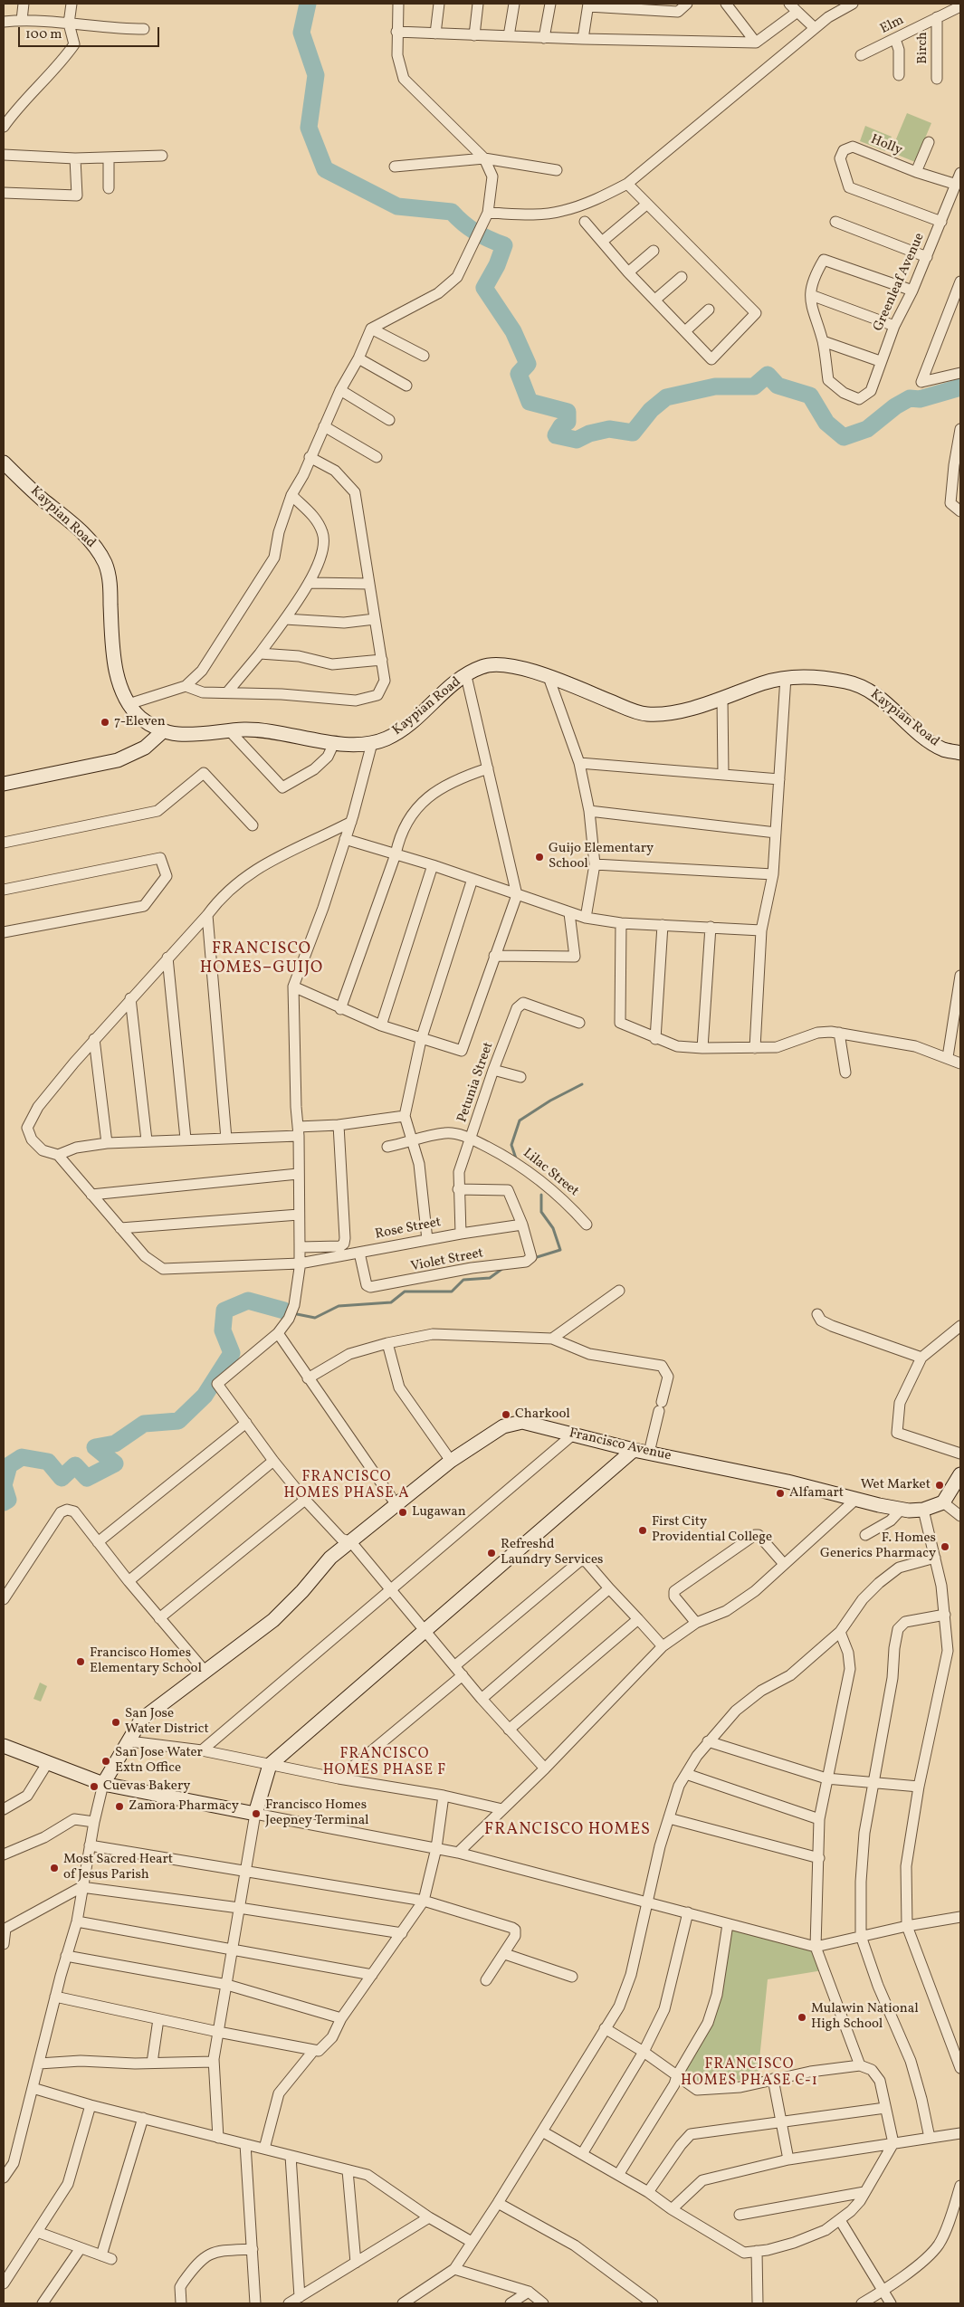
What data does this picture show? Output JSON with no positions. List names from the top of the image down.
{
  "streets": {
    "street": [
      "Elm",
      "Birch",
      "Holly",
      "Greenleaf Avenue",
      "Kaypian Road",
      "Petunia Street",
      "Lilac Street",
      "Rose Street",
      "Violet Street",
      "Francisco Avenue"
    ]
  },
  "crossings": [
    ["Elm", "Birch"],
    ["Holly", "Greenleaf Avenue"],
    ["Petunia Street", "Lilac Street"],
    ["Petunia Street", "Rose Street"],
    ["Rose Street", "Violet Street"]
  ],
  "districts": [
    "FRANCISCO HOMES–GUIJO",
    "FRANCISCO HOMES PHASE A",
    "FRANCISCO HOMES PHASE F",
    "FRANCISCO HOMES",
    "FRANCISCO HOMES PHASE C-1"
  ],
  "places": [
    "7-Eleven",
    "Guijo Elementary School",
    "Charkool",
    "Wet Market",
    "Alfamart",
    "Lugawan",
    "First City Providential College",
    "F. Homes Generics Pharmacy",
    "Refreshd Laundry Services",
    "Francisco Homes Elementary School",
    "San Jose Water District",
    "San Jose Water Extn Office",
    "Cuevas Bakery",
    "Zamora Pharmacy",
    "Francisco Homes Jeepney Terminal",
    "Most Sacred Heart of Jesus Parish",
    "Mulawin National High School"
  ],
  "scale_bar": "100 m"
}
